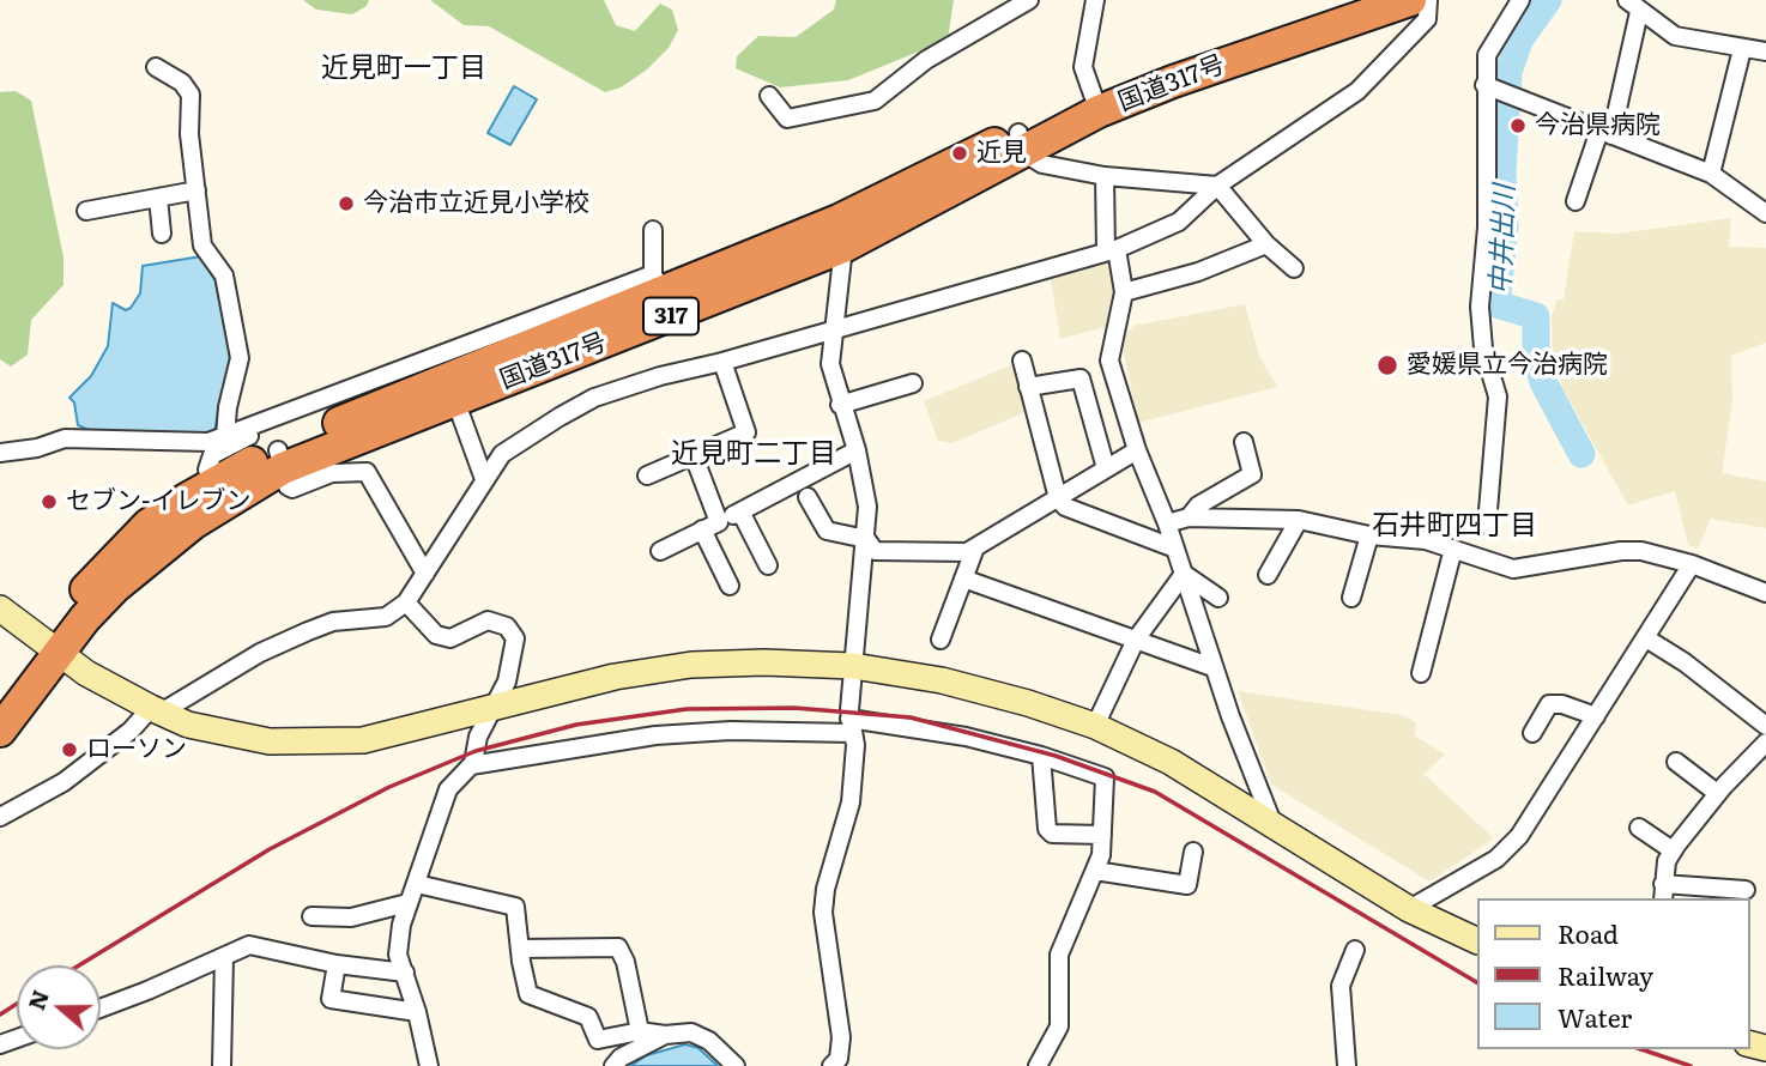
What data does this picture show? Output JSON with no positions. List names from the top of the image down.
{
  "streets": {
    "highway": ["国道317号", "317"]
  },
  "districts": ["近見町一丁目", "近見町二丁目", "石井町四丁目"],
  "water": ["中井出川"],
  "places": [
    "今治県病院",
    "近見",
    "今治市立近見小学校",
    "愛媛県立今治病院",
    "セブン-イレブン",
    "ローソン"
  ],
  "legend": ["Road", "Railway", "Water"],
  "north": "left"
}
